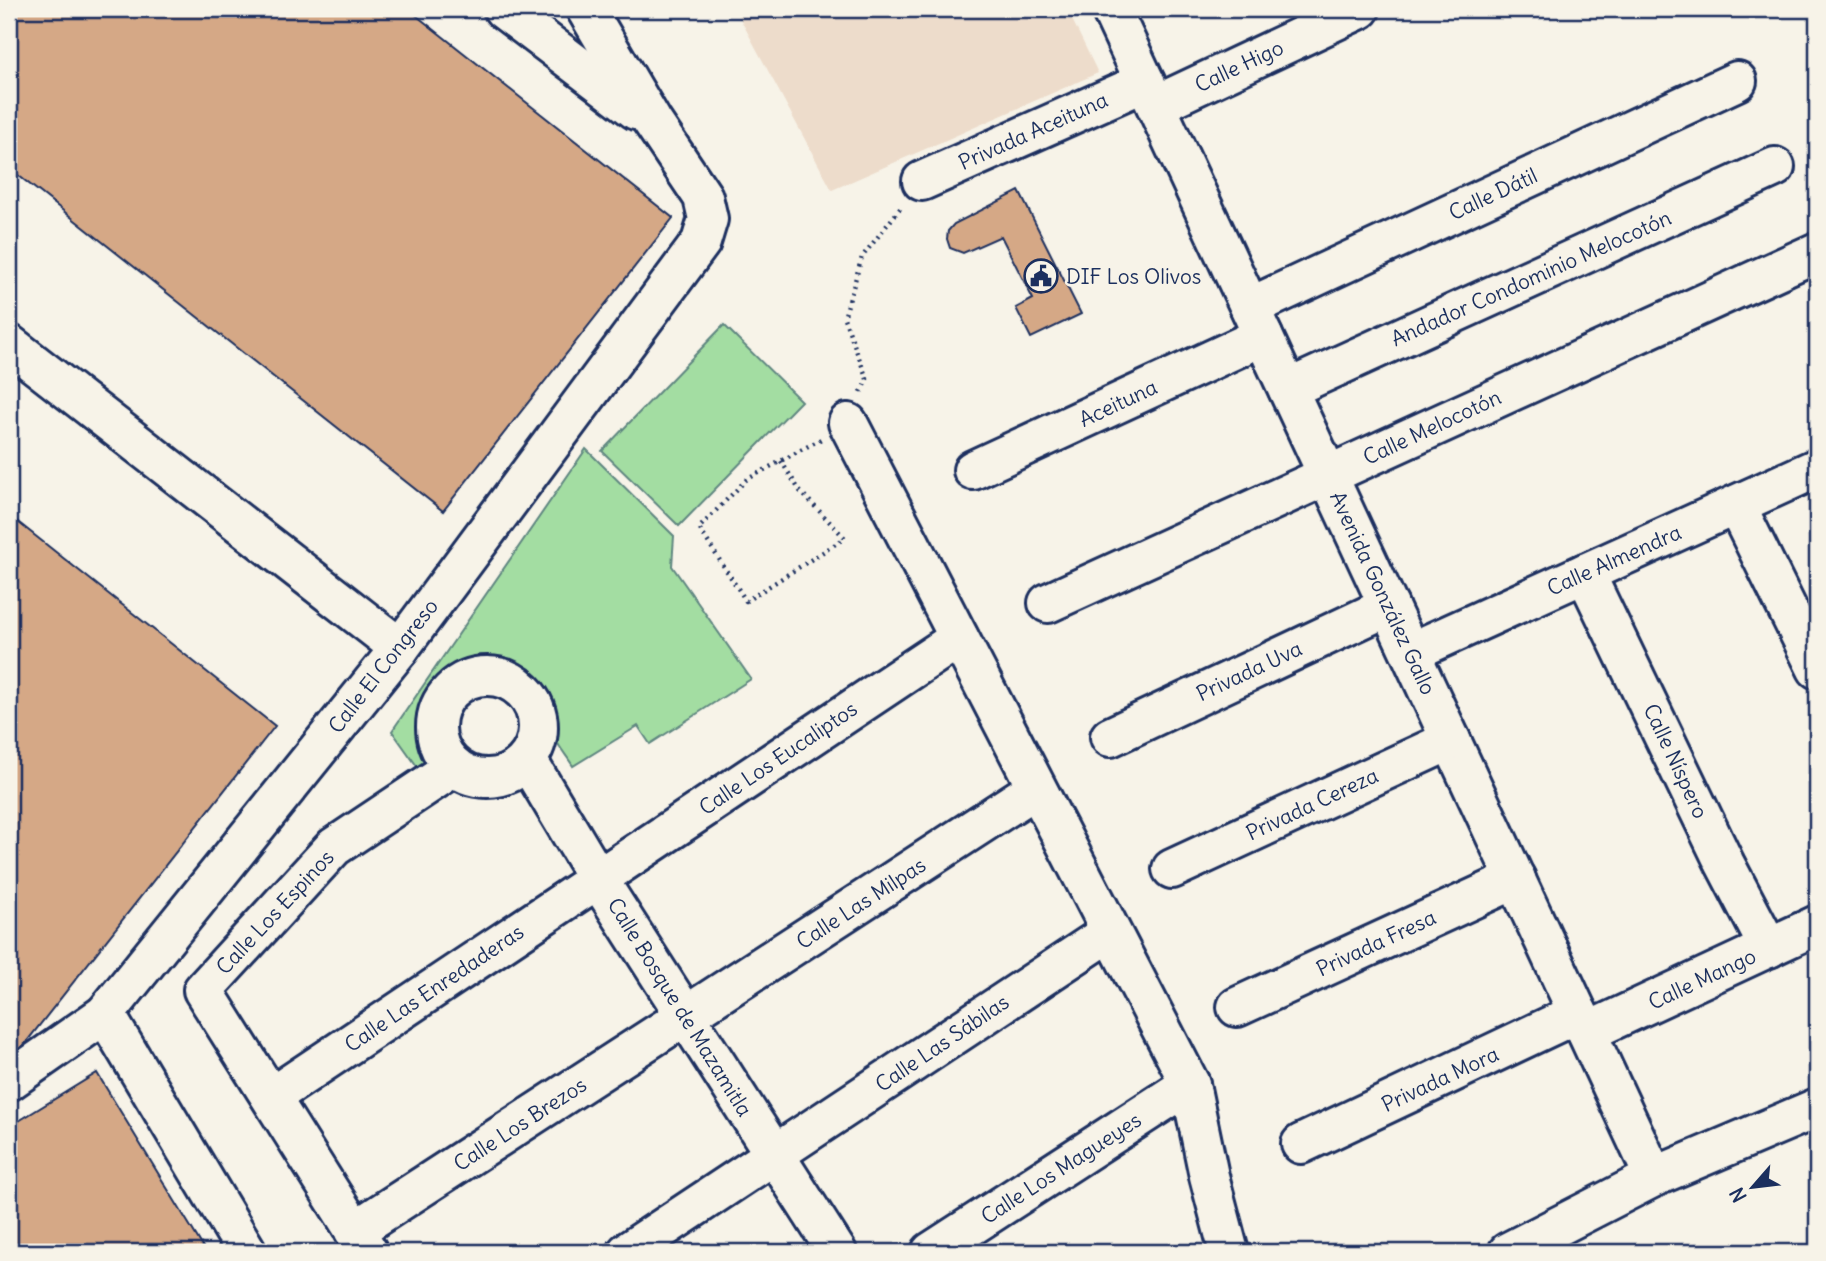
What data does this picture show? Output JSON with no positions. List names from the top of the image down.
{
  "streets": {
    "street": [
      "Calle Higo",
      "Privada Aceituna",
      "Calle Dátil",
      "Andador Condominio Melocotón",
      "Aceituna",
      "Calle Melocotón",
      "Calle Almendra",
      "Avenida González Gallo",
      "Calle El Congreso",
      "Privada Uva",
      "Calle Los Eucaliptos",
      "Calle Níspero",
      "Privada Cereza",
      "Calle Las Milpas",
      "Calle Los Espinos",
      "Privada Fresa",
      "Calle Mango",
      "Calle Las Enredaderas",
      "Calle Bosque de Mazamitla",
      "Calle Las Sábilas",
      "Privada Mora",
      "Calle Los Brezos",
      "Calle Los Magueyes"
    ]
  },
  "crossings": [
    ["Calle Higo", "Privada Aceituna"],
    ["Calle Higo", "Avenida González Gallo"],
    ["Privada Aceituna", "Avenida González Gallo"],
    ["Calle Dátil", "Aceituna"],
    ["Calle Dátil", "Avenida González Gallo"],
    ["Andador Condominio Melocotón", "Avenida González Gallo"],
    ["Aceituna", "Avenida González Gallo"],
    ["Calle Melocotón", "Avenida González Gallo"],
    ["Calle Almendra", "Avenida González Gallo"],
    ["Calle Almendra", "Calle Níspero"],
    ["Avenida González Gallo", "Privada Uva"],
    ["Avenida González Gallo", "Privada Cereza"],
    ["Avenida González Gallo", "Privada Fresa"],
    ["Avenida González Gallo", "Calle Mango"],
    ["Avenida González Gallo", "Privada Mora"],
    ["Calle Los Eucaliptos", "Calle Las Enredaderas"],
    ["Calle Los Eucaliptos", "Calle Bosque de Mazamitla"],
    ["Calle Níspero", "Calle Mango"],
    ["Calle Las Milpas", "Calle Bosque de Mazamitla"],
    ["Calle Las Milpas", "Calle Los Brezos"],
    ["Calle Los Espinos", "Calle Las Enredaderas"],
    ["Calle Los Espinos", "Calle Bosque de Mazamitla"],
    ["Calle Mango", "Privada Mora"],
    ["Calle Las Enredaderas", "Calle Bosque de Mazamitla"],
    ["Calle Bosque de Mazamitla", "Calle Las Sábilas"],
    ["Calle Bosque de Mazamitla", "Calle Los Brezos"]
  ],
  "places": {
    "public building": ["DIF Los Olivos"]
  },
  "north": "bottom left"
}
